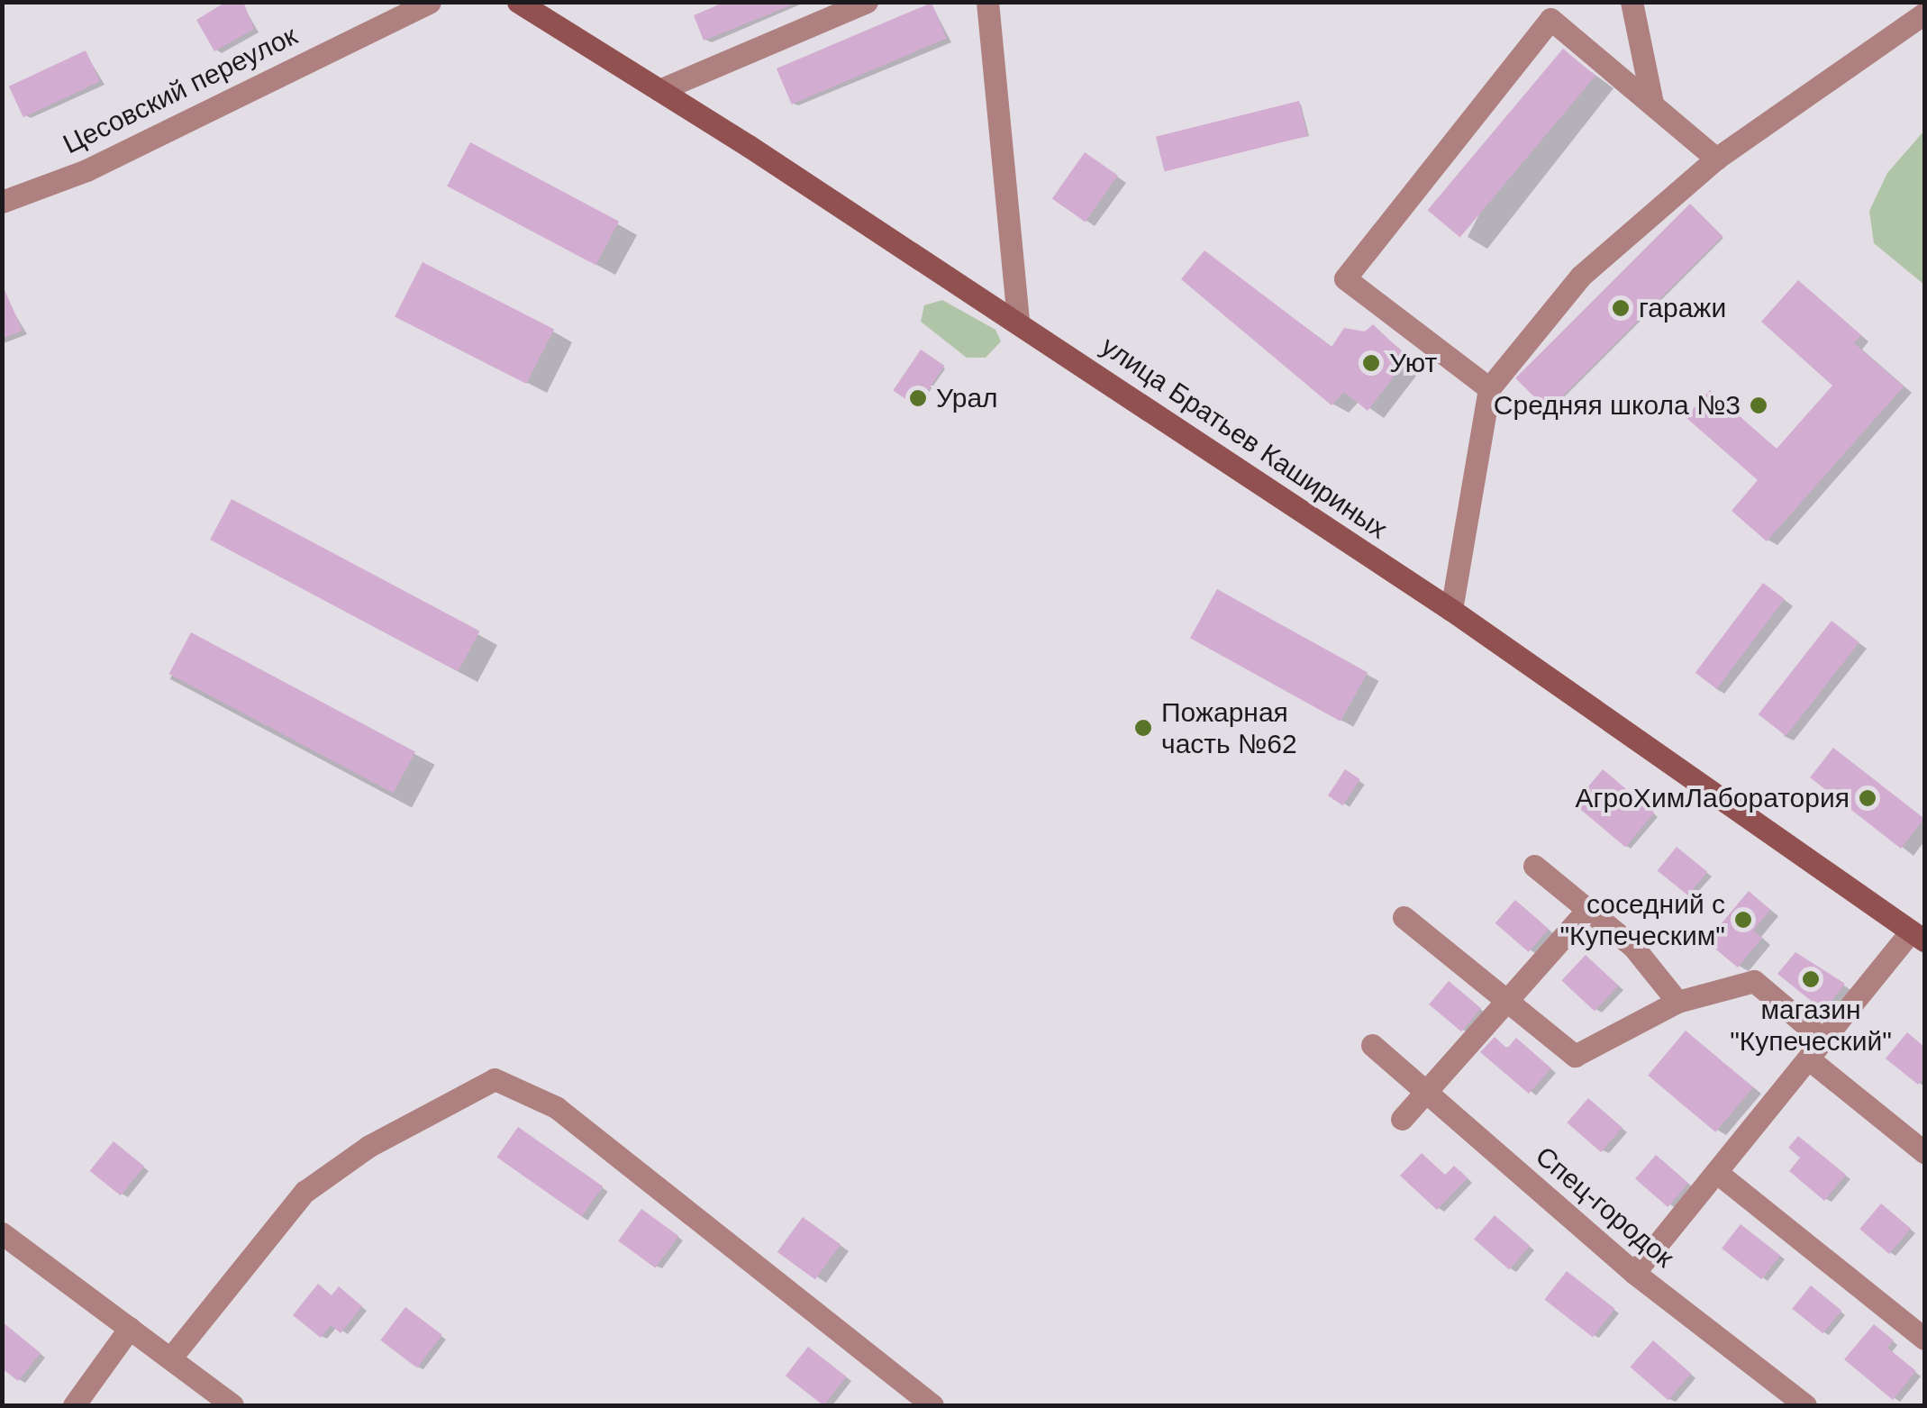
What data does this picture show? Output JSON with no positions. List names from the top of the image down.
{
  "streets": {
    "main road": ["улица Братьев Кашириных"],
    "street": ["Цесовский переулок", "Спец-городок"]
  },
  "places": [
    "гаражи",
    "Уют",
    "Урал",
    "Средняя школа №3",
    "Пожарная часть №62",
    "АгроХимЛаборатория",
    "соседний с \"Купеческим\"",
    "магазин \"Купеческий\""
  ]
}
